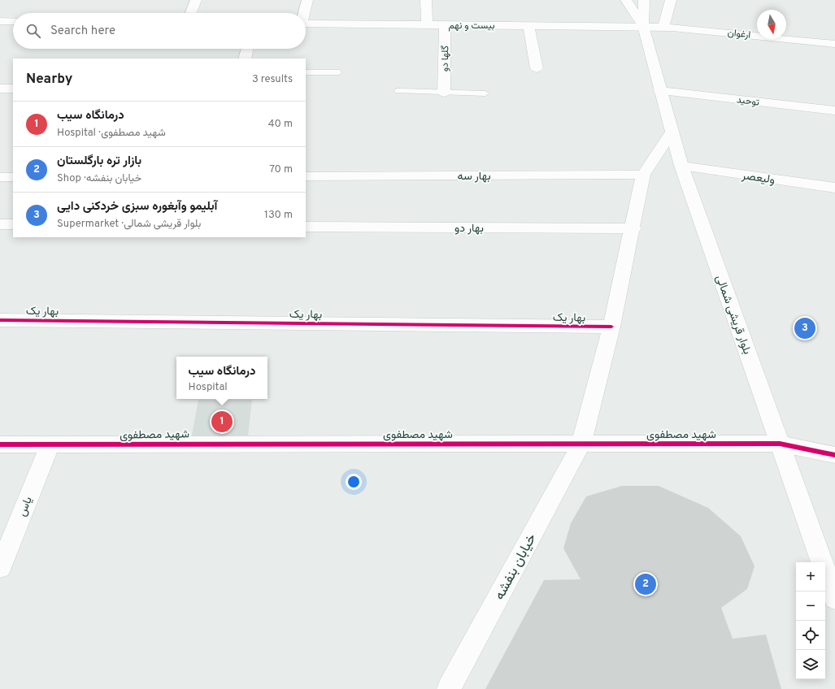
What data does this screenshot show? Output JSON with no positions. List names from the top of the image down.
{
  "streets": {
    "street": [
      "بیست و نهم",
      "ارغوان",
      "گلها دو",
      "توحید",
      "بهار سه",
      "ولیعصر",
      "بهار دو",
      "بهار یک",
      "بلوار قریشی شمالی",
      "شهید مصطفوی",
      "یاس",
      "خیابان بنفشه"
    ]
  },
  "crossings": [
    ["بیست و نهم", "ارغوان"],
    ["بیست و نهم", "گلها دو"],
    ["بیست و نهم", "بلوار قریشی شمالی"],
    ["ارغوان", "بلوار قریشی شمالی"],
    ["توحید", "بلوار قریشی شمالی"],
    ["بهار سه", "خیابان بنفشه"],
    ["ولیعصر", "بلوار قریشی شمالی"],
    ["بهار دو", "خیابان بنفشه"],
    ["بهار یک", "خیابان بنفشه"],
    ["بلوار قریشی شمالی", "شهید مصطفوی"],
    ["شهید مصطفوی", "یاس"],
    ["شهید مصطفوی", "خیابان بنفشه"]
  ],
  "north": "bottom",
  "page": {
    "search": "Search here",
    "heading": ["Nearby", "3 results"],
    "list": [
      {
        "mark": "1",
        "name": "درمانگاه سیب",
        "note": "Hospital · شهید مصطفوی",
        "value": "40 m"
      },
      {
        "mark": "2",
        "name": "بازار تره بارگلستان",
        "note": "Shop · خیابان بنفشه",
        "value": "70 m"
      },
      {
        "mark": "3",
        "name": "آبلیمو وآبغوره سبزی خردکنی دایی",
        "note": "Supermarket · بلوار قریشی شمالی",
        "value": "130 m"
      }
    ],
    "pins": ["3", "1", "2"],
    "popup": ["درمانگاه سیب", "Hospital"],
    "map_buttons": ["+", "−"]
  }
}
